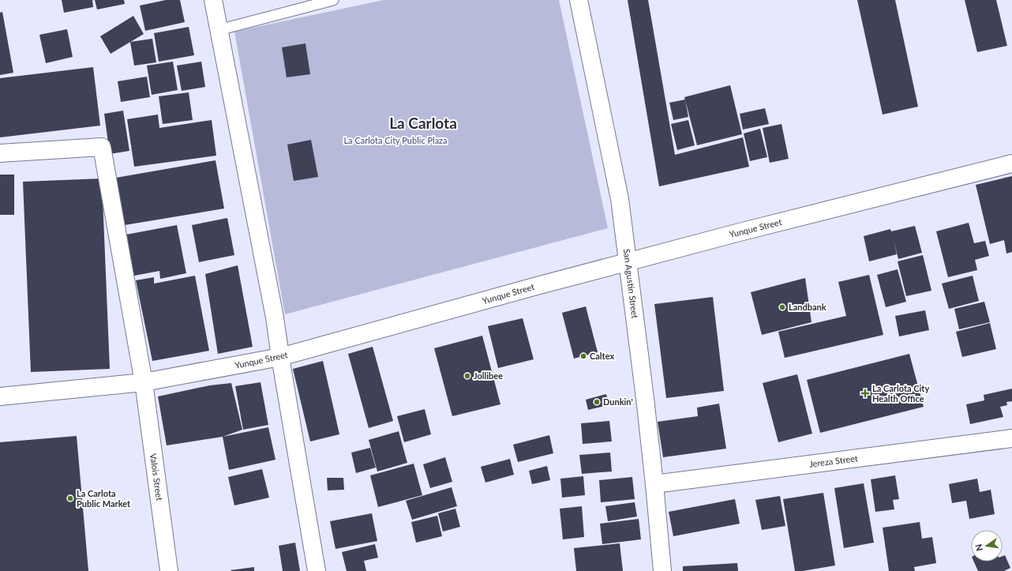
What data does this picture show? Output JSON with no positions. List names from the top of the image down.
{
  "streets": {
    "street": [
      "Yunque Street",
      "San Agustin Street",
      "Jereza Street",
      "Valois Street"
    ]
  },
  "crossings": [
    ["Yunque Street", "San Agustin Street"],
    ["Yunque Street", "Valois Street"],
    ["San Agustin Street", "Jereza Street"]
  ],
  "districts": ["La Carlota"],
  "parks": ["La Carlota City Public Plaza"],
  "places": {
    "other": [
      "Landbank",
      "Caltex",
      "Jollibee",
      "Dunkin'",
      "La Carlota Public Market"
    ],
    "health": ["La Carlota City Health Office"]
  },
  "north": "left"
}
